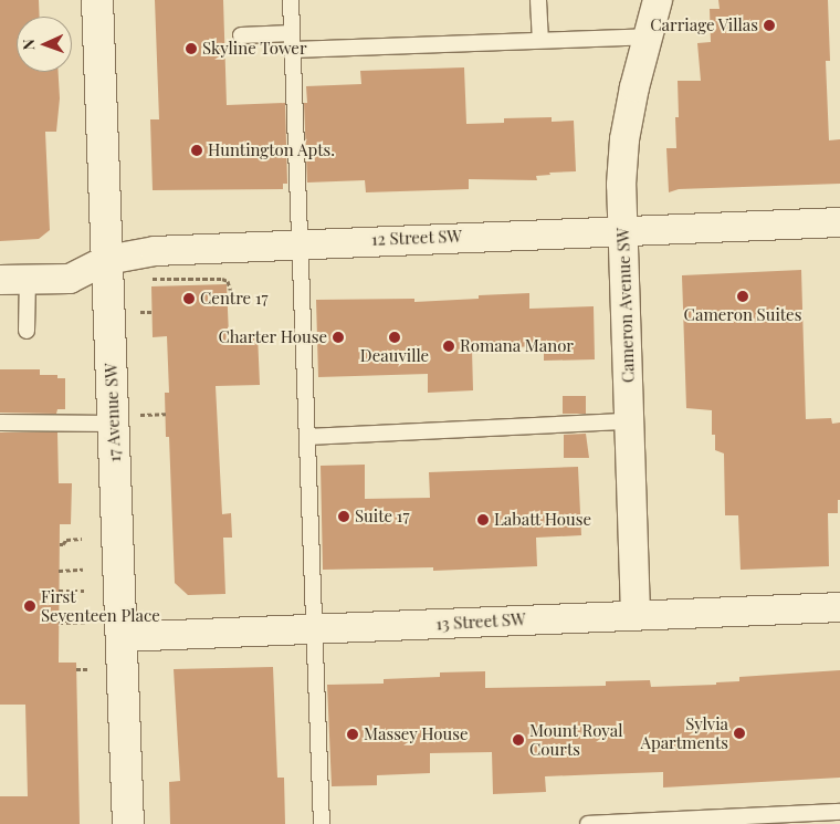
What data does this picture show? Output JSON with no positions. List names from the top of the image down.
{
  "streets": {
    "main road": ["17 Avenue SW"],
    "street": ["12 Street SW", "Cameron Avenue SW", "13 Street SW"]
  },
  "crossings": [
    ["12 Street SW", "Cameron Avenue SW"],
    ["12 Street SW", "17 Avenue SW"],
    ["Cameron Avenue SW", "13 Street SW"],
    ["17 Avenue SW", "13 Street SW"]
  ],
  "places": [
    "Carriage Villas",
    "Skyline Tower",
    "Huntington Apts.",
    "Cameron Suites",
    "Centre 17",
    "Charter House",
    "Deauville",
    "Romana Manor",
    "Suite 17",
    "Labatt House",
    "First Seventeen Place",
    "Sylvia Apartments",
    "Massey House",
    "Mount Royal Courts"
  ],
  "north": "left"
}
